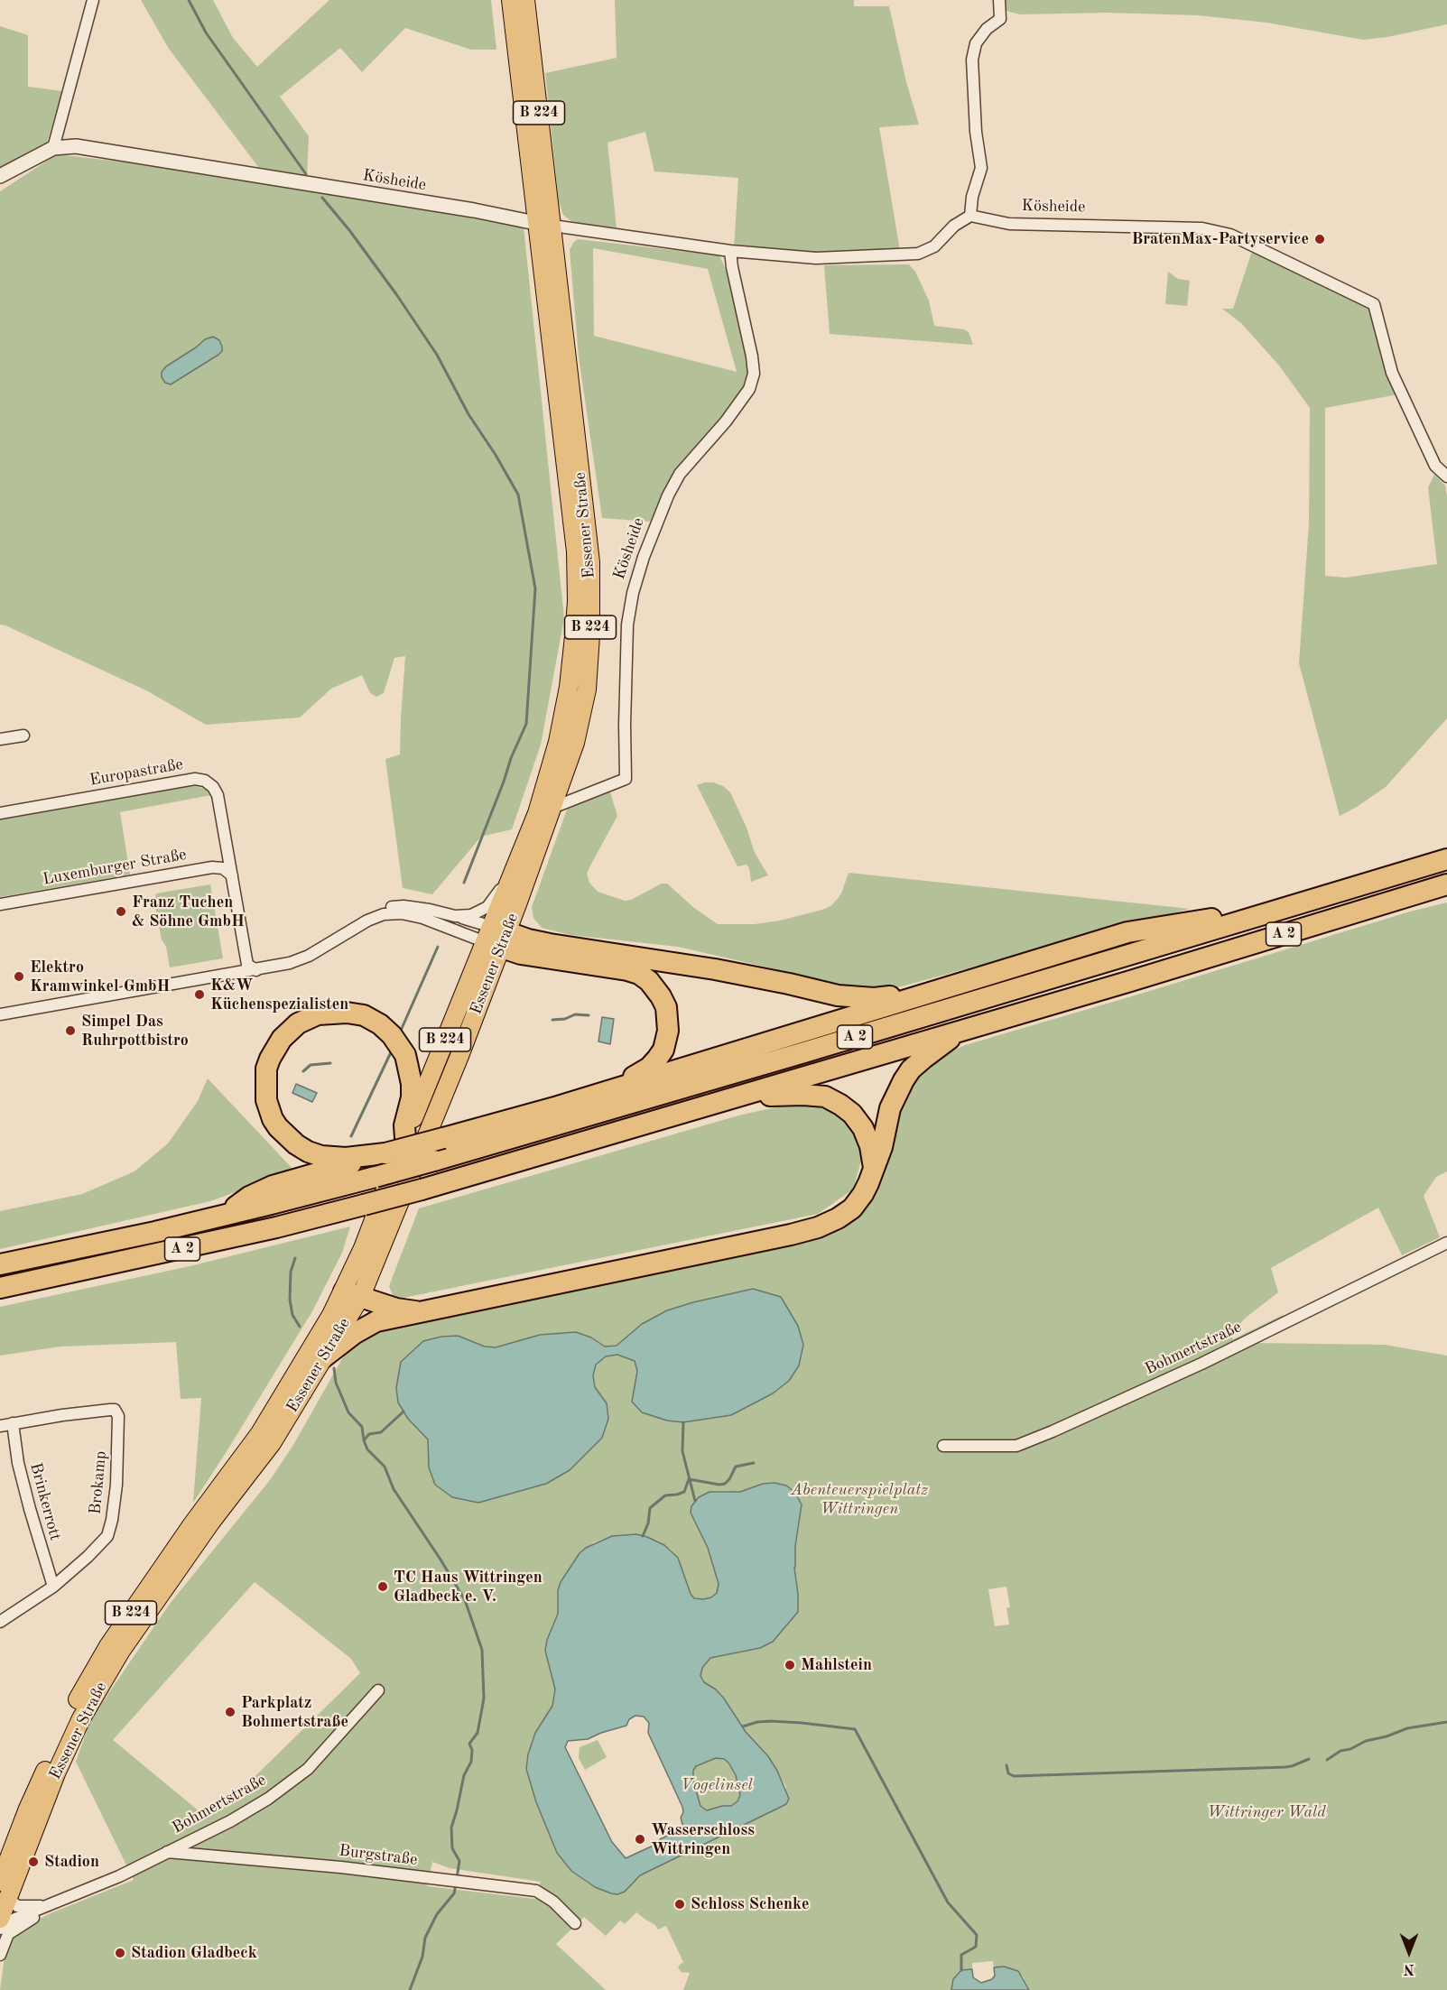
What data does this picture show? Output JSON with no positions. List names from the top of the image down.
{
  "streets": {
    "highway": ["A 2"],
    "main road": ["B 224", "Essener Straße"],
    "street": [
      "Kösheide",
      "Europastraße",
      "Luxemburger Straße",
      "Bohmertstraße",
      "Brokamp",
      "Brinkerrott",
      "Burgstraße"
    ]
  },
  "crossings": [
    ["Kösheide", "Essener Straße"],
    ["Essener Straße", "Bohmertstraße"],
    ["Europastraße", "Luxemburger Straße"],
    ["Bohmertstraße", "Burgstraße"],
    ["Brokamp", "Brinkerrott"]
  ],
  "parks": ["Abenteuerspielplatz Wittringen", "Vogelinsel", "Wittringer Wald"],
  "places": [
    "BratenMax-Partyservice",
    "Franz Tuchen & Söhne GmbH",
    "Elektro Kramwinkel GmbH",
    "K&W Küchenspezialisten",
    "Simpel Das Ruhrpottbistro",
    "TC Haus Wittringen Gladbeck e. V.",
    "Mahlstein",
    "Parkplatz Bohmertstraße",
    "Wasserschloss Wittringen",
    "Stadion",
    "Schloss Schenke",
    "Stadion Gladbeck"
  ],
  "north": "bottom"
}
